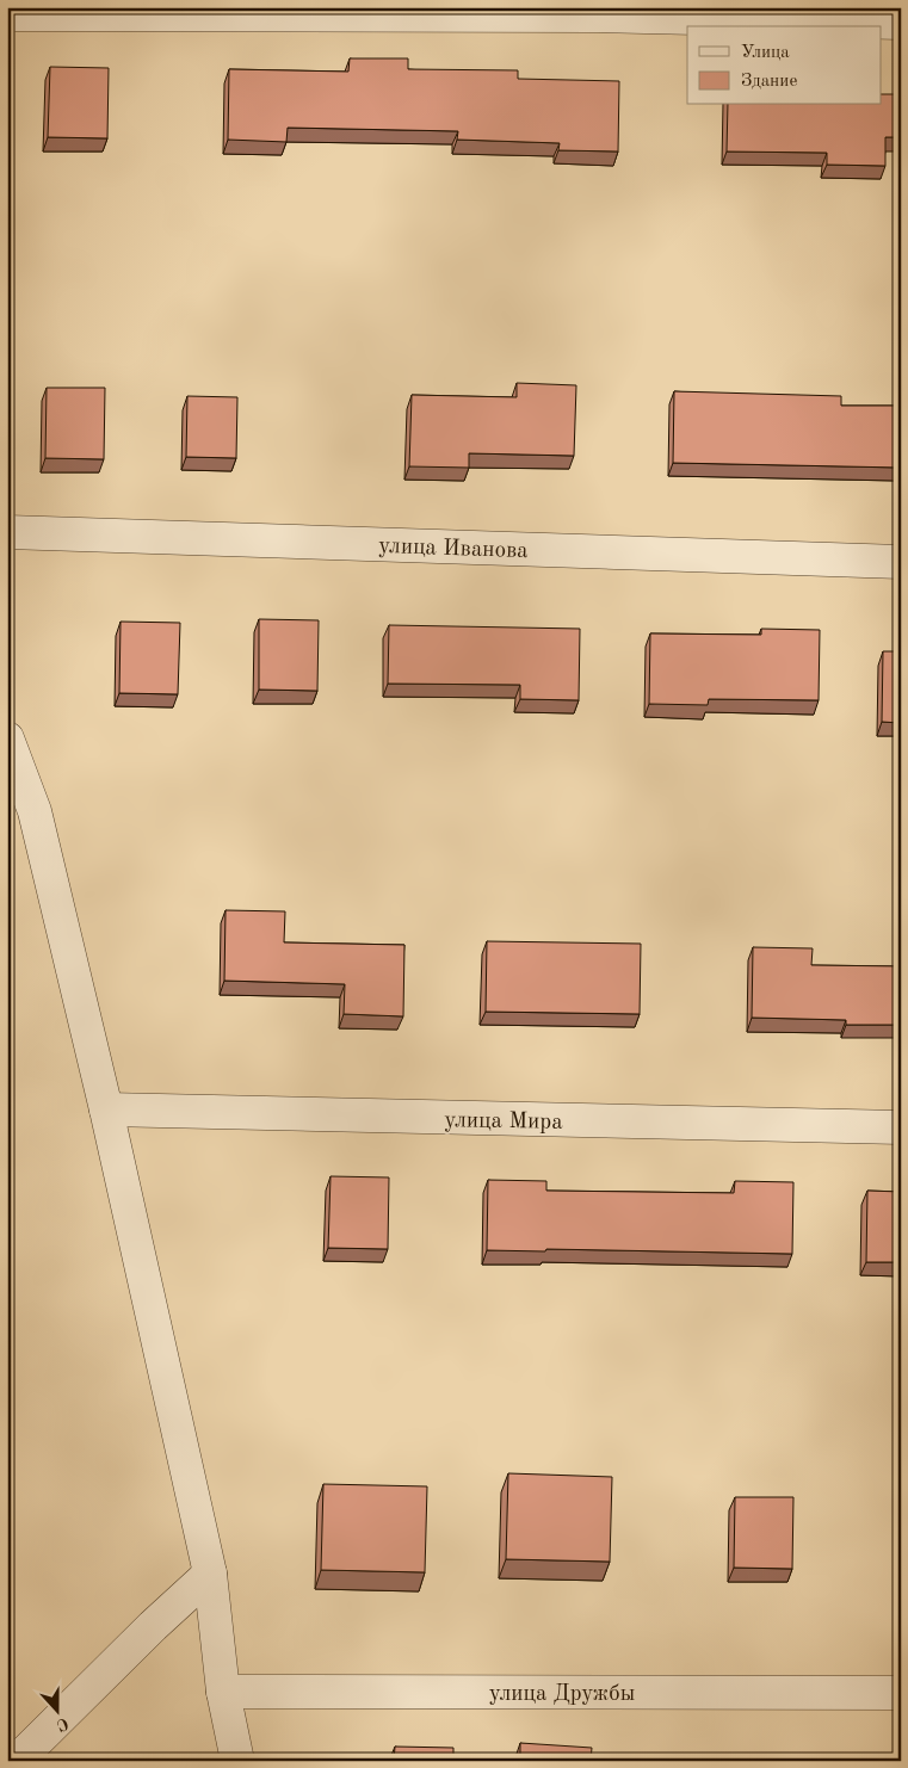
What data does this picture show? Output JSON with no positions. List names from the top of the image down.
{
  "streets": {
    "street": ["улица Иванова", "улица Мира", "улица Дружбы"]
  },
  "legend": ["Улица", "Здание"],
  "north": "bottom"
}
